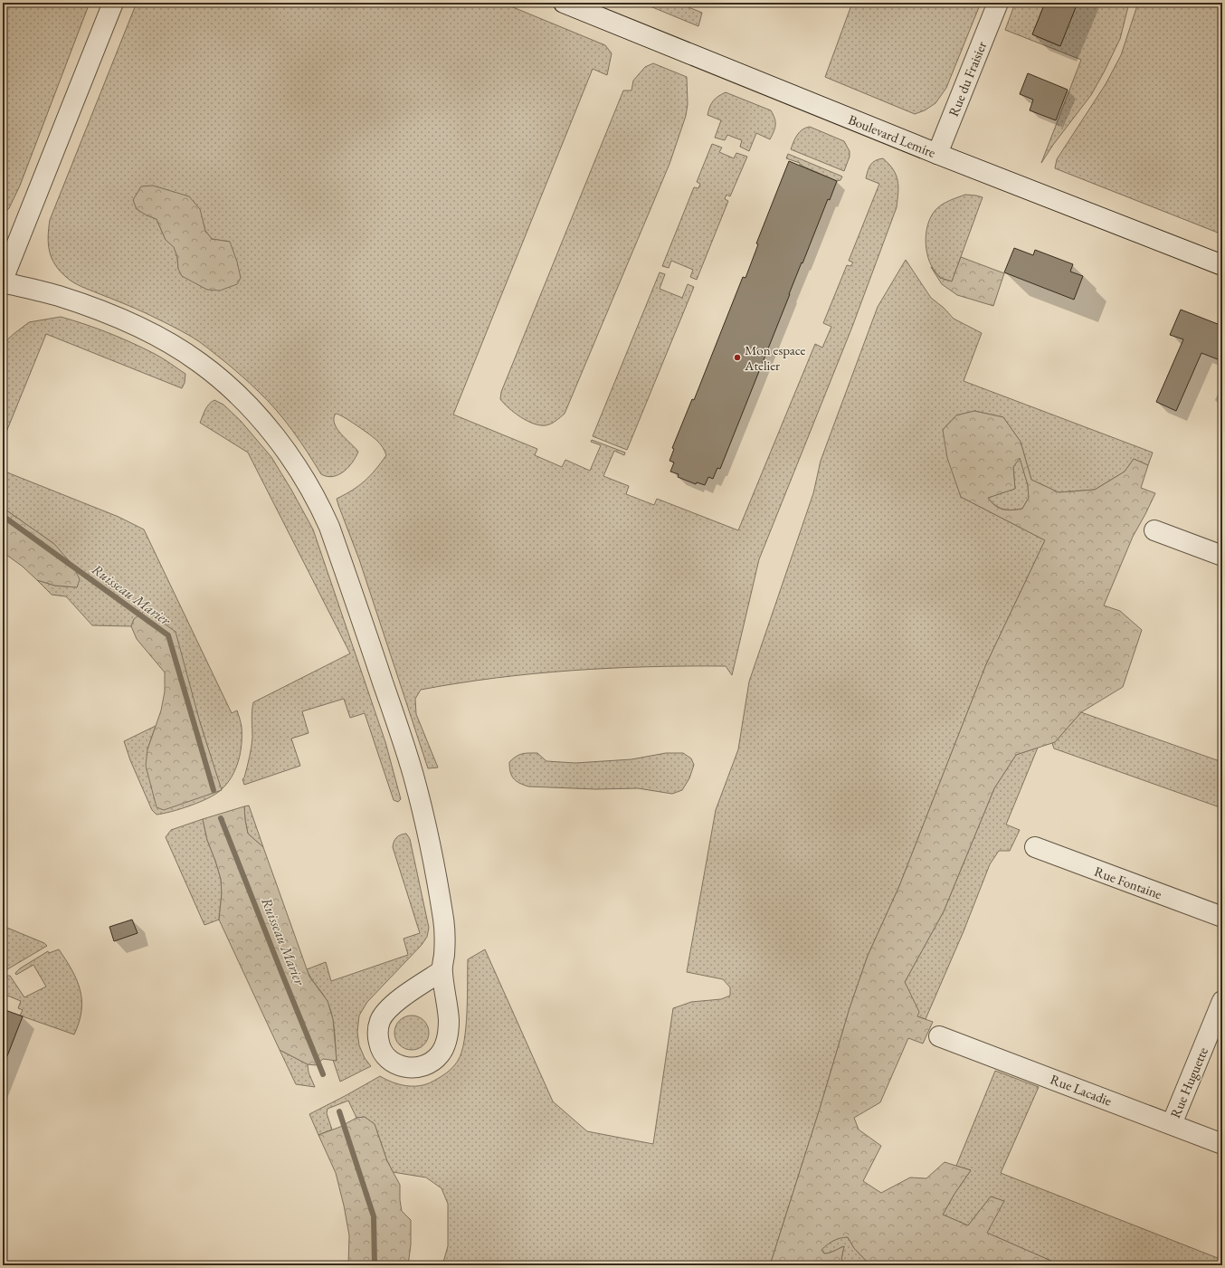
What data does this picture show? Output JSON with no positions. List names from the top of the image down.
{
  "streets": {
    "street": [
      "Rue du Fraisier",
      "Boulevard Lemire",
      "Rue Fontaine",
      "Rue Huguette",
      "Rue Lacadie"
    ]
  },
  "crossings": [
    ["Rue du Fraisier", "Boulevard Lemire"],
    ["Rue Huguette", "Rue Lacadie"]
  ],
  "water": ["Ruisseau Marier"],
  "places": ["Mon espace Atelier"]
}
